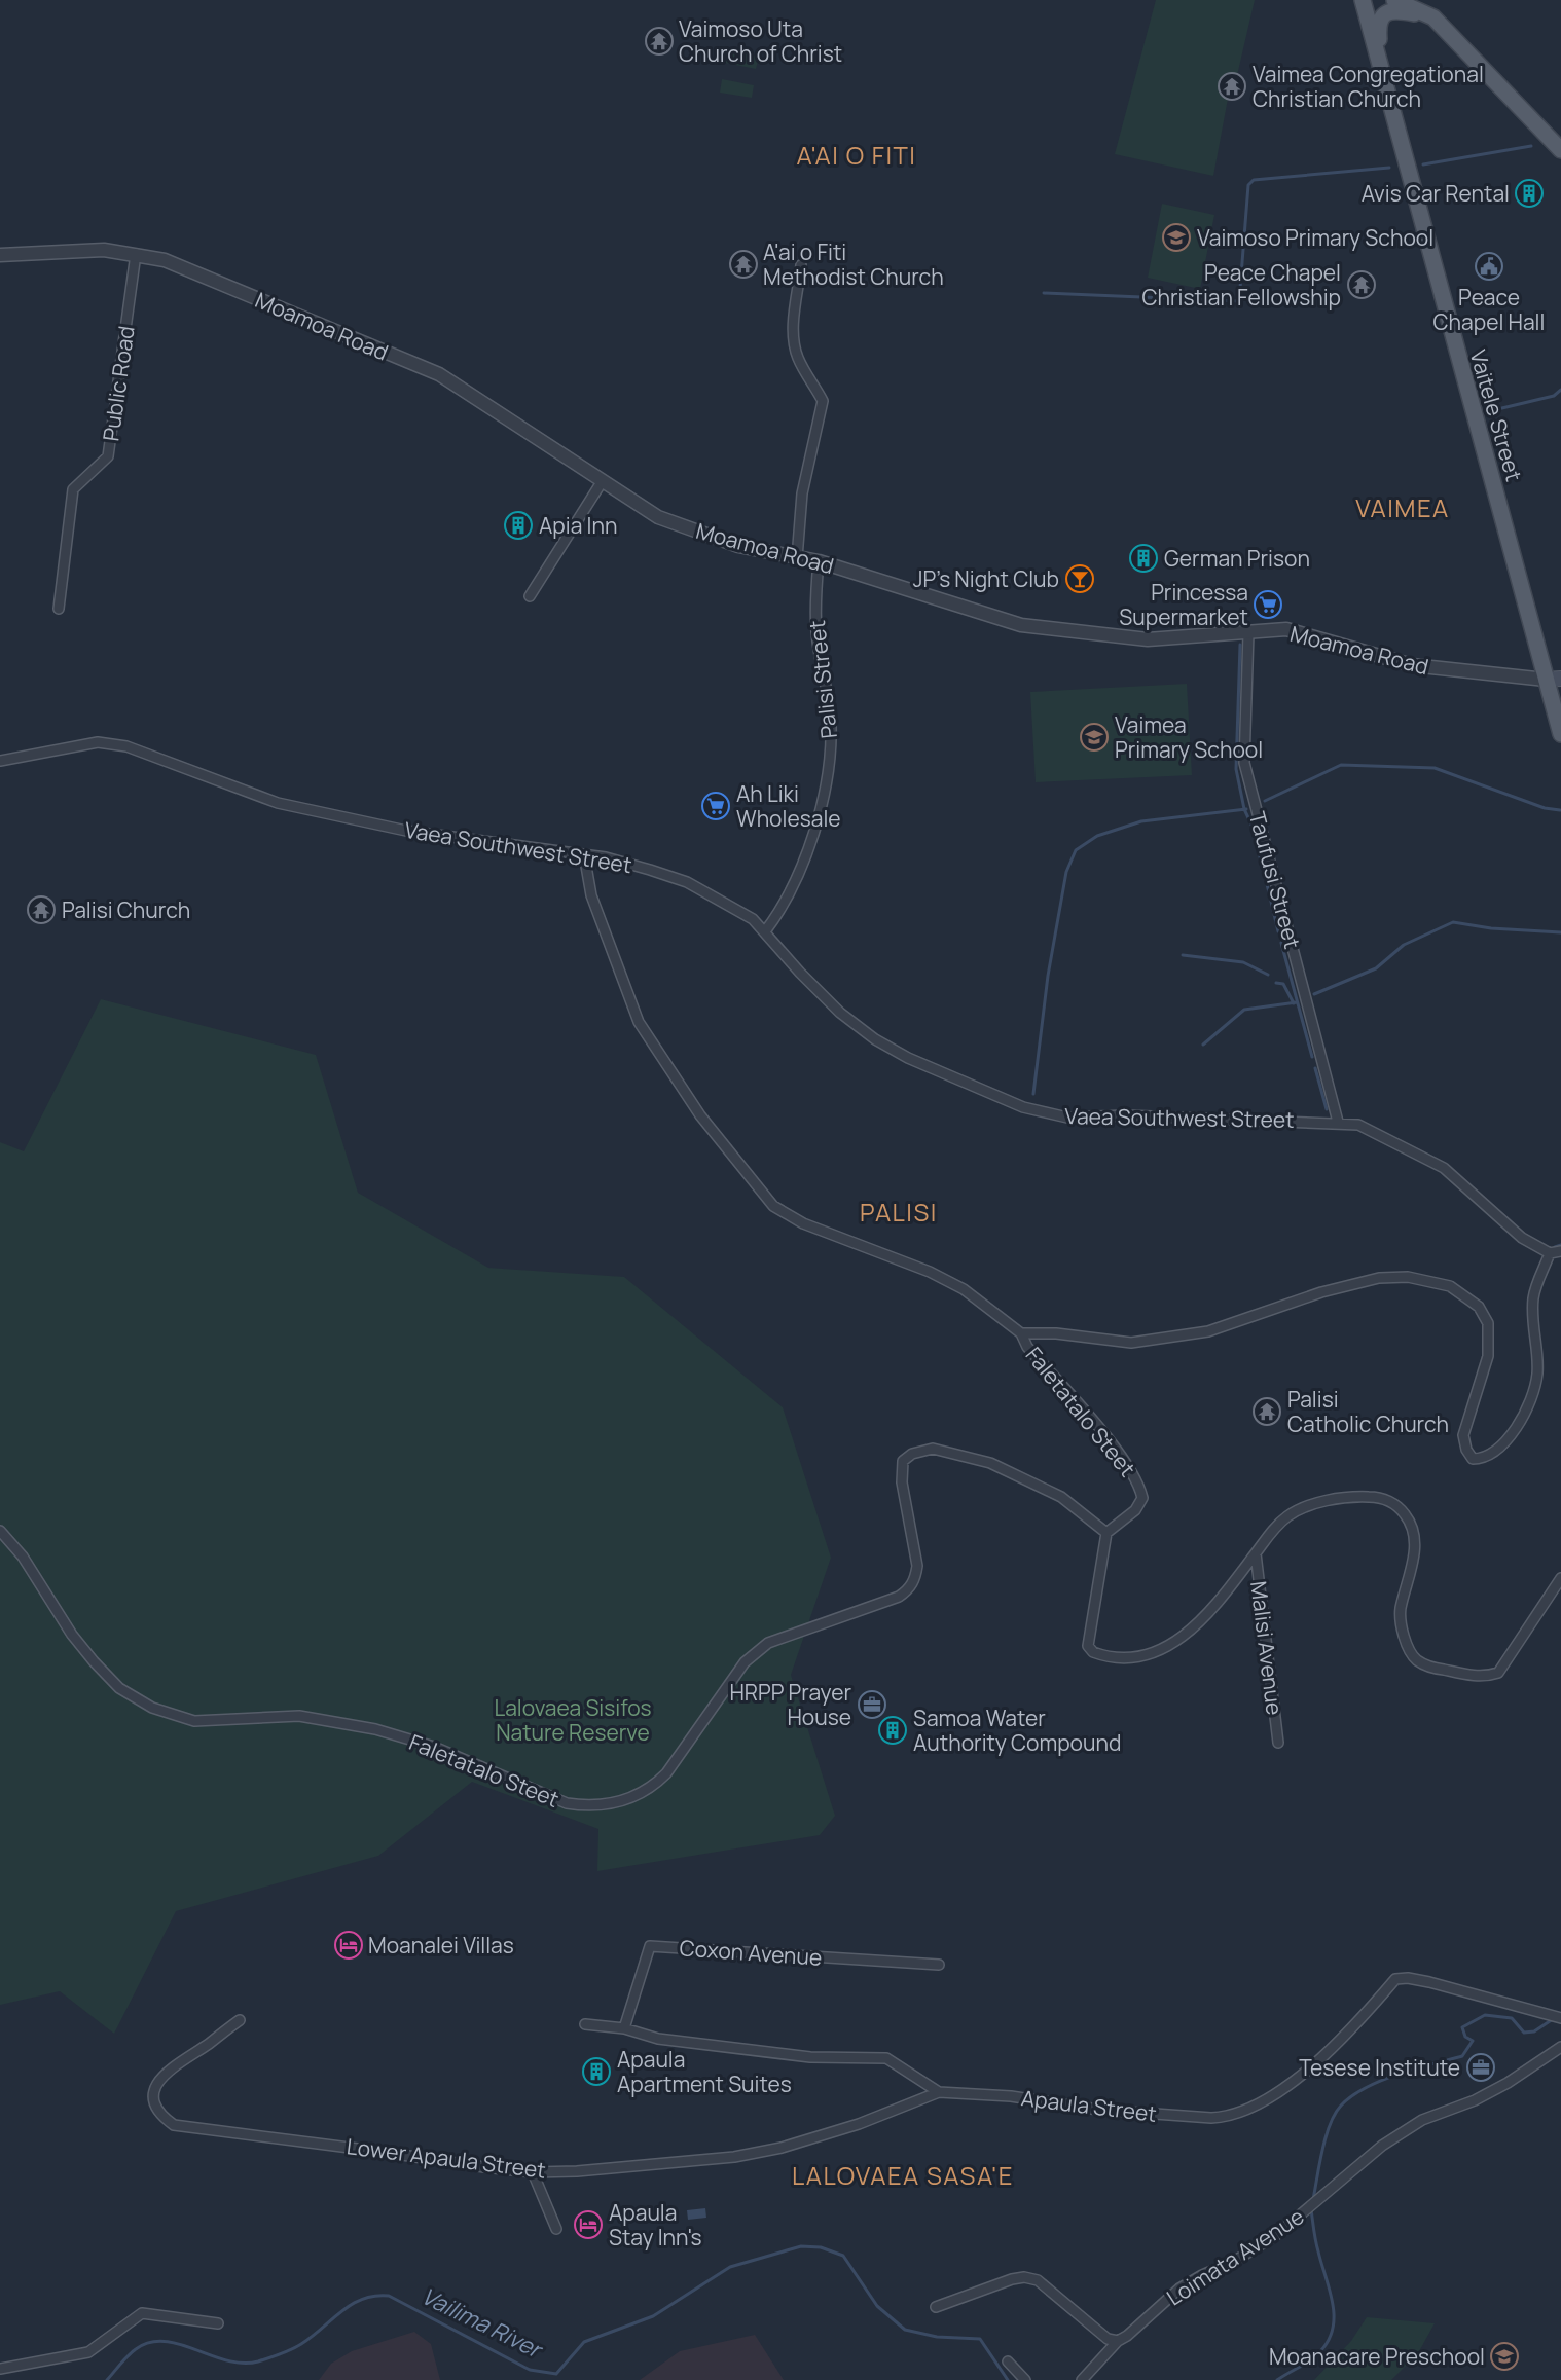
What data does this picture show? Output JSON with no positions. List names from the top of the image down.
{
  "streets": {
    "main road": ["Vaitele Street"],
    "street": [
      "Moamoa Road",
      "Public Road",
      "Palisi Street",
      "Vaea Southwest Street",
      "Taufusi Street",
      "Faletatalo Steet",
      "Malisi Avenue",
      "Coxon Avenue",
      "Apaula Street",
      "Lower Apaula Street",
      "Loimata Avenue"
    ]
  },
  "crossings": [
    ["Moamoa Road", "Public Road"],
    ["Moamoa Road", "Vaitele Street"],
    ["Moamoa Road", "Palisi Street"],
    ["Moamoa Road", "Taufusi Street"],
    ["Palisi Street", "Vaea Southwest Street"],
    ["Vaea Southwest Street", "Taufusi Street"],
    ["Vaea Southwest Street", "Faletatalo Steet"],
    ["Coxon Avenue", "Apaula Street"],
    ["Apaula Street", "Lower Apaula Street"]
  ],
  "districts": [
    "A'AI O FITI",
    "VAIMEA",
    "PALISI",
    "LALOVAEA SASA'E"
  ],
  "water": ["Vailima River"],
  "parks": ["Lalovaea Sisifos Nature Reserve"],
  "places": {
    "temple": [
      "Vaimoso Uta Church of Christ",
      "Vaimea Congregational Christian Church",
      "A'ai o Fiti Methodist Church",
      "Peace Chapel Christian Fellowship",
      "Palisi Church",
      "Palisi Catholic Church"
    ],
    "building": [
      "Avis Car Rental",
      "Apia Inn",
      "German Prison",
      "Samoa Water Authority Compound",
      "Apaula Apartment Suites"
    ],
    "school or university": ["Vaimoso Primary School", "Vaimea Primary School", "Moanacare Preschool"],
    "public building": ["Peace Chapel Hall"],
    "bar": ["JP's Night Club"],
    "supermarket": ["Princessa Supermarket", "Ah Liki Wholesale"],
    "office": ["HRPP Prayer House", "Tesese Institute"],
    "hotel": ["Moanalei Villas", "Apaula Stay Inn's"]
  }
}
